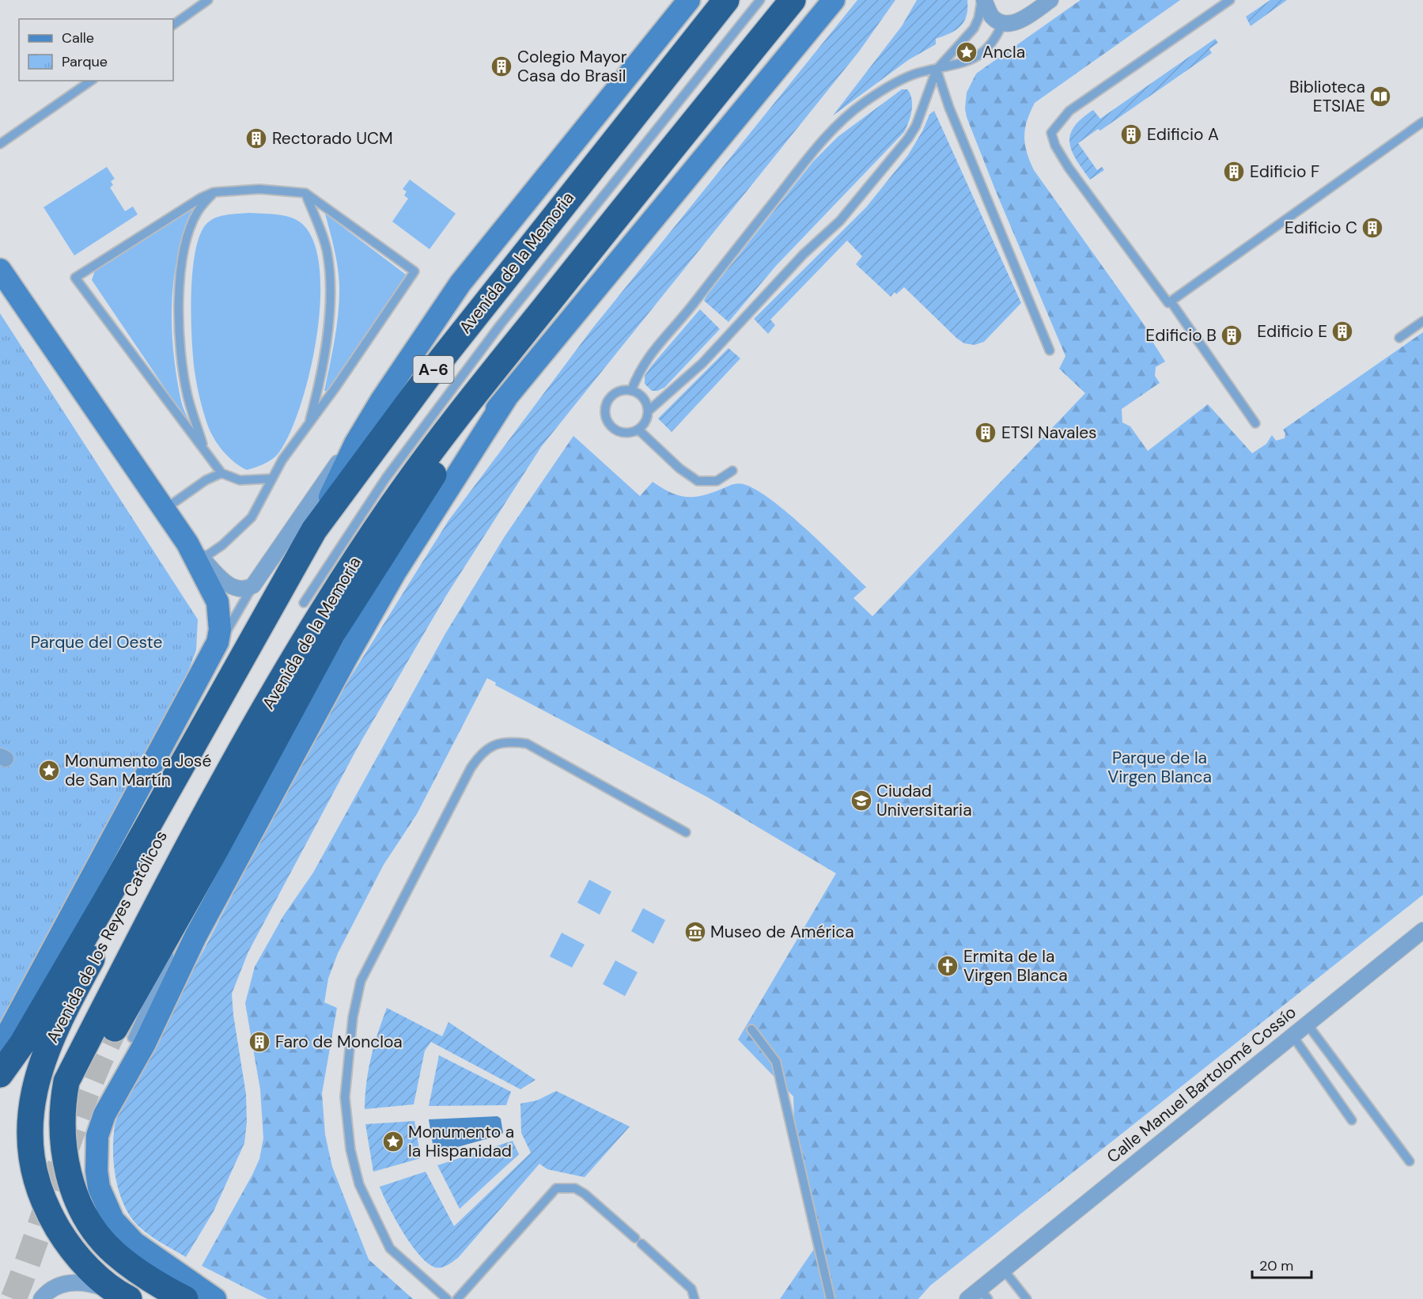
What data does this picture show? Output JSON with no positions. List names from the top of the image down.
{
  "streets": {
    "highway": ["Avenida de la Memoria", "A-6", "Avenida de los Reyes Católicos"],
    "street": ["Calle Manuel Bartolomé Cossío"]
  },
  "crossings": [
    ["Avenida de la Memoria", "Avenida de los Reyes Católicos"]
  ],
  "parks": ["Parque del Oeste", "Parque de la Virgen Blanca"],
  "places": {
    "place": ["Ancla", "Monumento a José de San Martín", "Monumento a la Hispanidad"],
    "building": [
      "Colegio Mayor Casa do Brasil",
      "Edificio A",
      "Rectorado UCM",
      "Edificio F",
      "Edificio C",
      "Edificio E",
      "Edificio B",
      "ETSI Navales",
      "Faro de Moncloa"
    ],
    "library": ["Biblioteca ETSIAE"],
    "school or university": ["Ciudad Universitaria"],
    "museum": ["Museo de América"],
    "church": ["Ermita de la Virgen Blanca"]
  },
  "legend": ["Calle", "Parque"],
  "scale_bar": "20 m"
}
